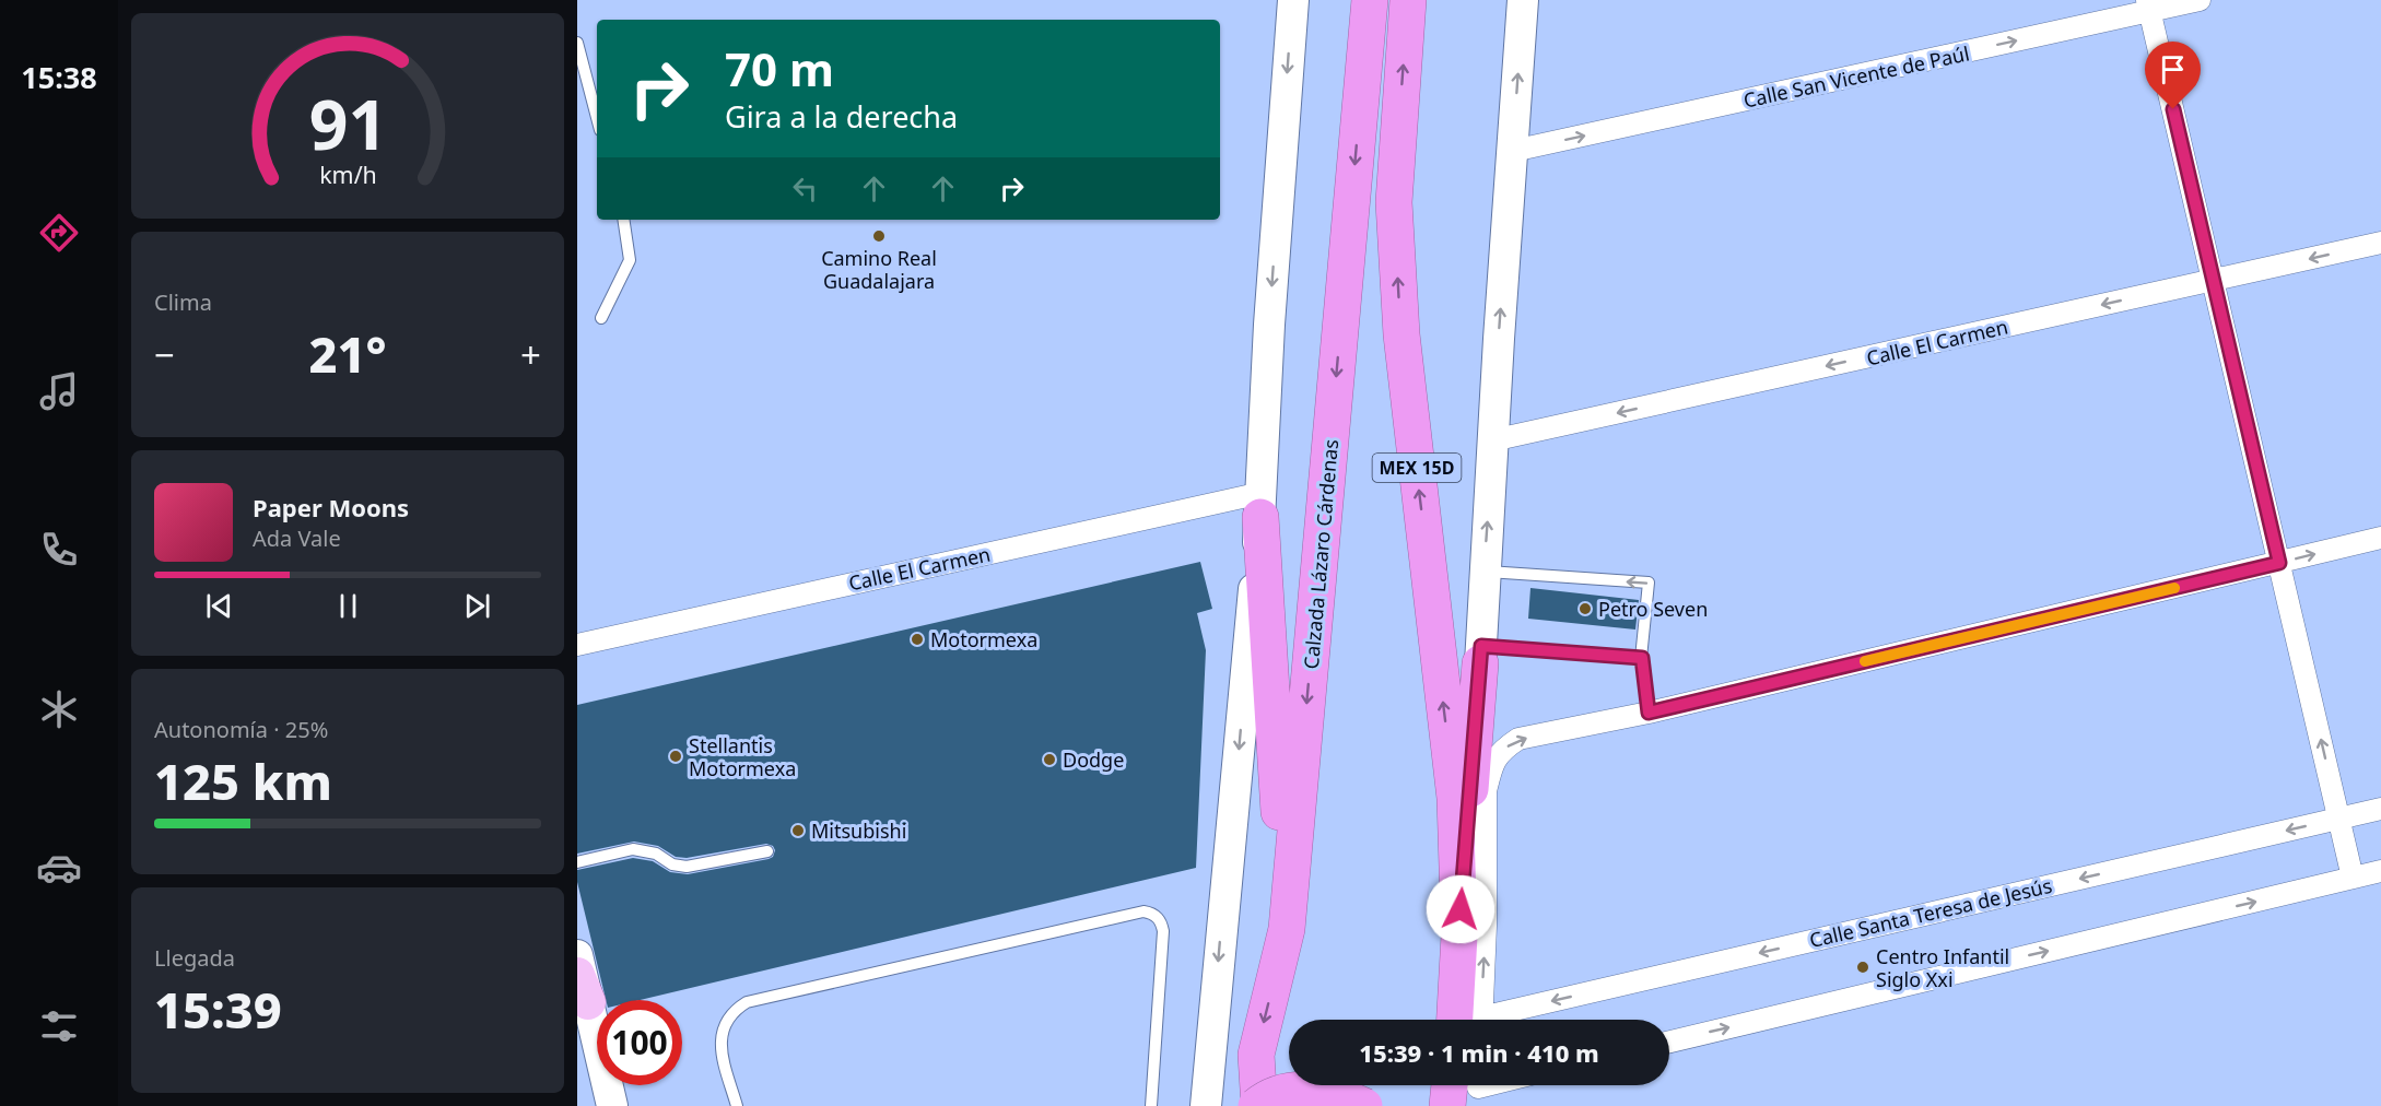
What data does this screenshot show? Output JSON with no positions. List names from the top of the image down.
{
  "streets": {
    "highway": ["MEX 15D", "Calzada Lázaro Cárdenas"],
    "street": ["Calle San Vicente de Paúl", "Calle El Carmen", "Calle Santa Teresa de Jesús"]
  },
  "one_way": ["Calle San Vicente de Paúl", "Calle El Carmen"],
  "places": [
    "Camino Real Guadalajara",
    "Petro Seven",
    "Motormexa",
    "Stellantis Motormexa",
    "Dodge",
    "Mitsubishi",
    "Centro Infantil Siglo Xxi"
  ],
  "page": {
    "tabs": "15:38",
    "turn": ["70 m", "Gira a la derecha"],
    "tile": [
      "Clima",
      ["Autonomía · 25%", "125 km"],
      ["Llegada", "15:39"]
    ],
    "heat": ["−", "21°", "+"],
    "song": ["Paper Moons", "Ada Vale"],
    "limit": "100",
    "trip": "15:39 · 1 min · 410 m",
    "gauge": ["91", "km/h"]
  }
}
